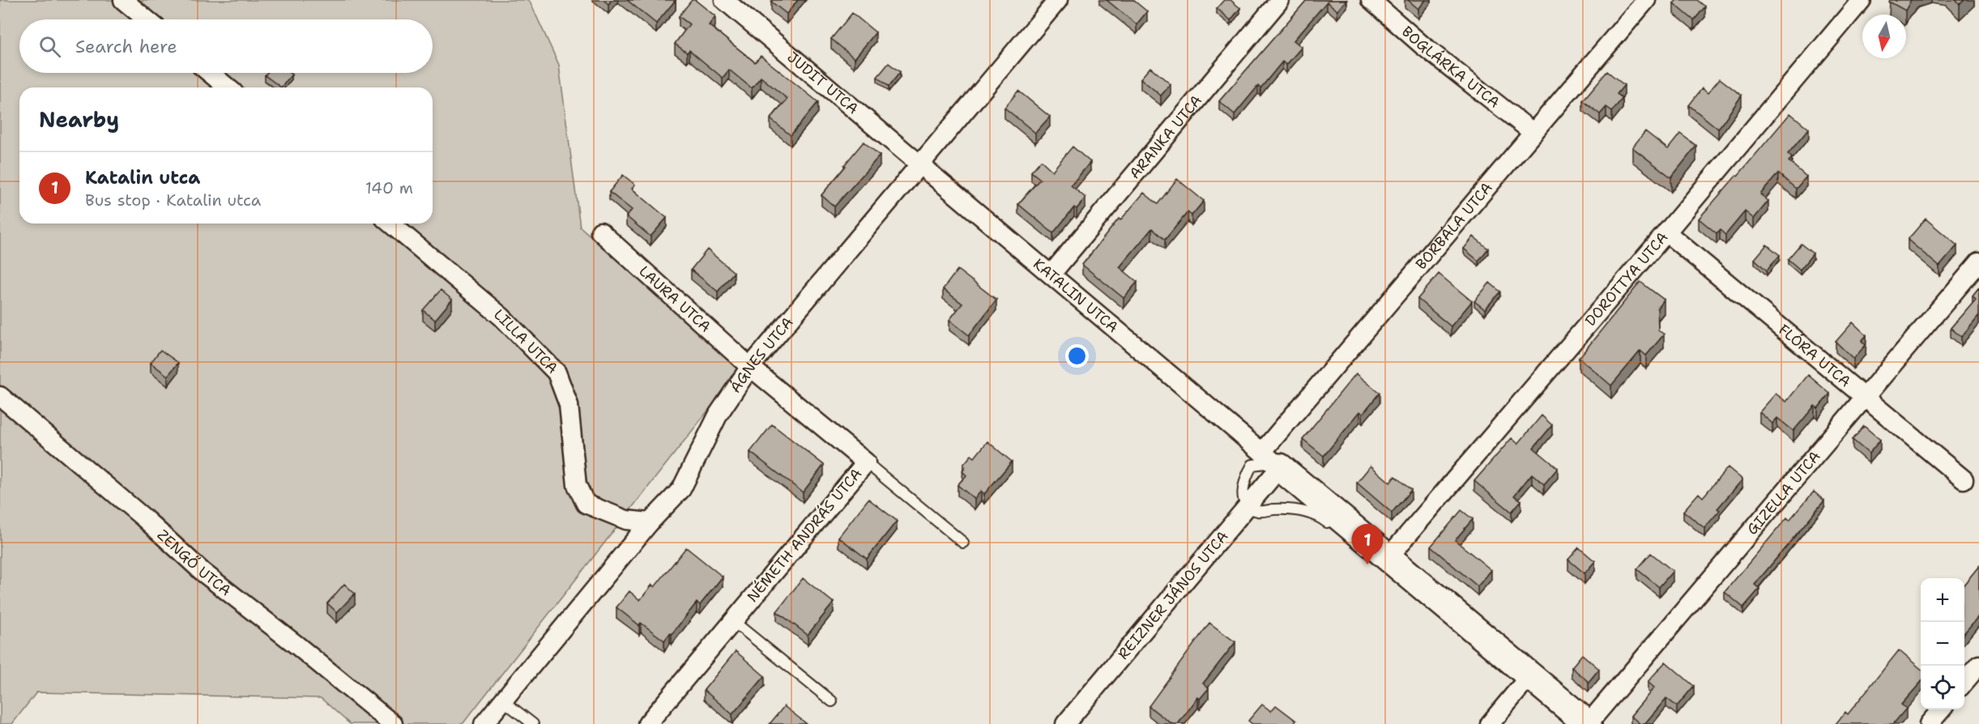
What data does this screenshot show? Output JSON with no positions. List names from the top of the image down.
{
  "streets": {
    "street": [
      "BOGLÁRKA UTCA",
      "JUDIT UTCA",
      "ARANKA UTCA",
      "BORBÁLA UTCA",
      "DOROTTYA UTCA",
      "KATALIN UTCA",
      "LAURA UTCA",
      "LILLA UTCA",
      "FLÓRA UTCA",
      "ÁGNES UTCA",
      "GIZELLA UTCA",
      "NÉMETH ANDRÁS UTCA",
      "ZENGŐ UTCA",
      "REIZNER JÁNOS UTCA"
    ]
  },
  "crossings": [
    ["BOGLÁRKA UTCA", "BORBÁLA UTCA"],
    ["JUDIT UTCA", "KATALIN UTCA"],
    ["JUDIT UTCA", "ÁGNES UTCA"],
    ["ARANKA UTCA", "KATALIN UTCA"],
    ["BORBÁLA UTCA", "KATALIN UTCA"],
    ["BORBÁLA UTCA", "REIZNER JÁNOS UTCA"],
    ["DOROTTYA UTCA", "KATALIN UTCA"],
    ["DOROTTYA UTCA", "FLÓRA UTCA"],
    ["KATALIN UTCA", "ÁGNES UTCA"],
    ["KATALIN UTCA", "GIZELLA UTCA"],
    ["KATALIN UTCA", "REIZNER JÁNOS UTCA"],
    ["LAURA UTCA", "ÁGNES UTCA"],
    ["LAURA UTCA", "NÉMETH ANDRÁS UTCA"],
    ["LILLA UTCA", "ÁGNES UTCA"],
    ["FLÓRA UTCA", "GIZELLA UTCA"],
    ["ÁGNES UTCA", "NÉMETH ANDRÁS UTCA"]
  ],
  "north": "bottom",
  "page": {
    "search": "Search here",
    "heading": "Nearby",
    "list": [
      {
        "mark": "1",
        "name": "Katalin utca",
        "note": "Bus stop · Katalin utca",
        "value": "140 m"
      }
    ],
    "pins": "1",
    "map_buttons": ["+", "−"]
  }
}
